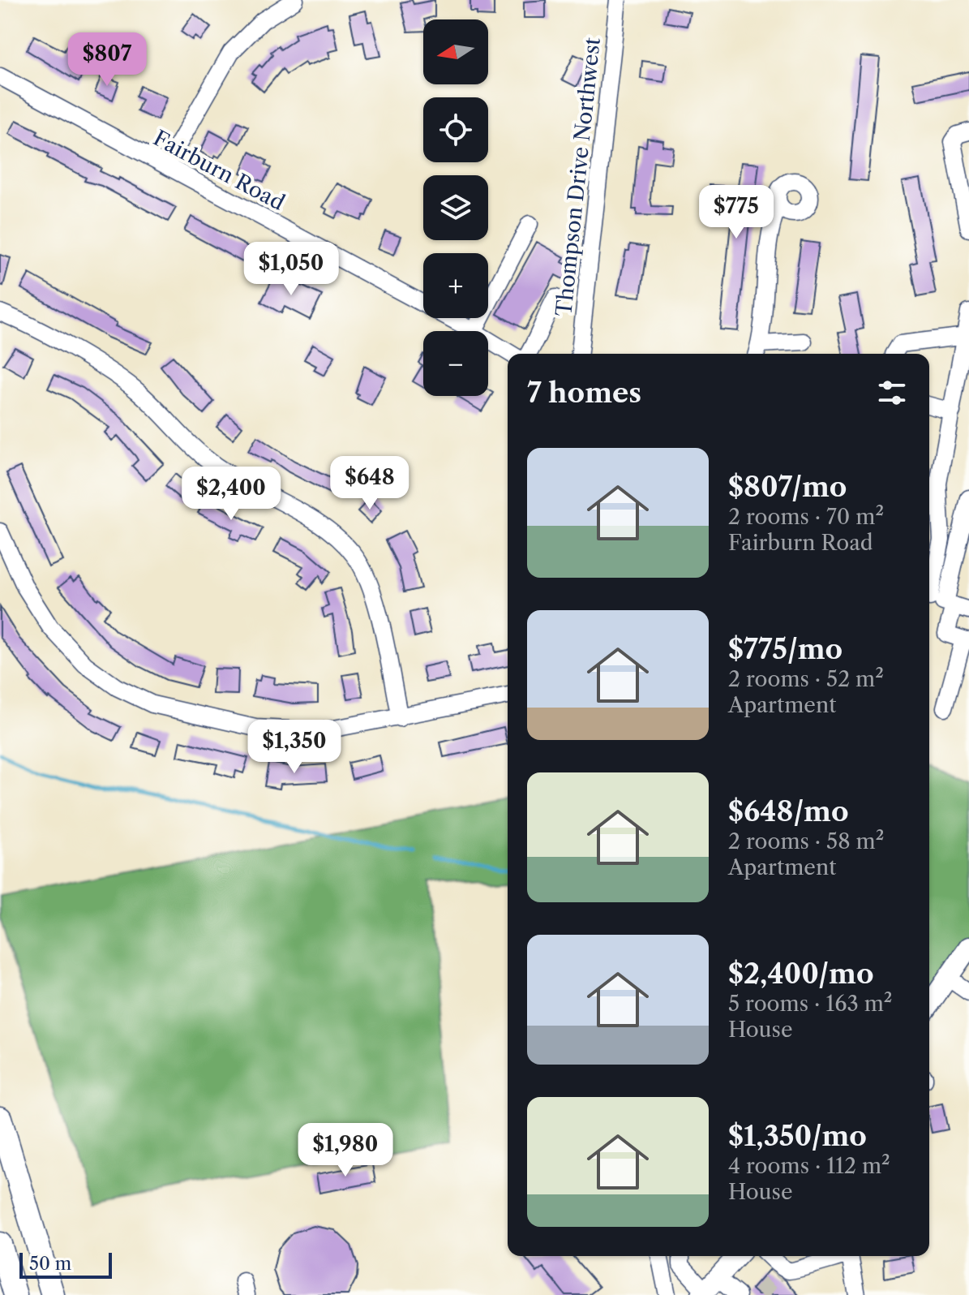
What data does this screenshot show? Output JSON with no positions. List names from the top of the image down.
{
  "streets": {
    "street": ["Fairburn Road", "Thompson Drive Northwest"]
  },
  "scale_bar": "50 m",
  "north": "left",
  "page": {
    "map_buttons": ["+", "−"],
    "price": [
      "$807",
      "$775",
      "$1,050",
      "$648",
      "$2,400",
      "$1,350",
      "$1,980"
    ],
    "heading": "7 homes",
    "list": [
      {
        "name": "$807/mo",
        "note": "2 rooms · 70 m² · Fairburn Road"
      },
      {
        "name": "$775/mo",
        "note": "2 rooms · 52 m² · Apartment"
      },
      {
        "name": "$648/mo",
        "note": "2 rooms · 58 m² · Apartment"
      },
      {
        "name": "$2,400/mo",
        "note": "5 rooms · 163 m² · House"
      },
      {
        "name": "$1,350/mo",
        "note": "4 rooms · 112 m² · House"
      }
    ],
    "scale": "50 m"
  }
}
